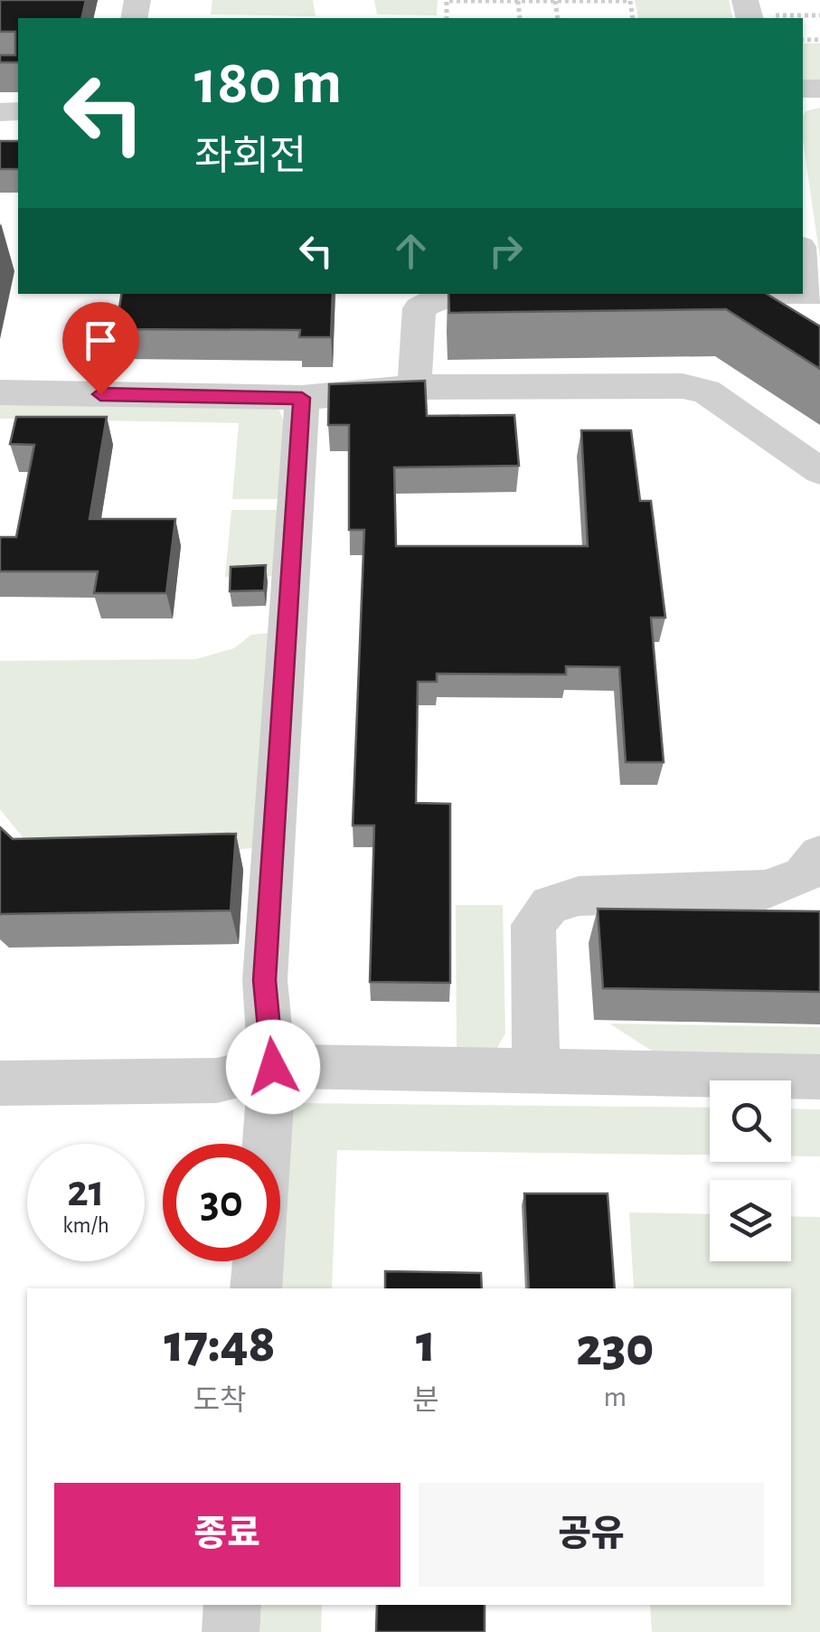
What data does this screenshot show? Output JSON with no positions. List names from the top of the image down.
{
  "page": {
    "turn": ["180 m", "좌회전"],
    "speed": "21 km/h",
    "limit": "30",
    "eta": [
      "17:48",
      "도착",
      "1",
      "분",
      "230",
      "m"
    ],
    "buttons": ["종료", "공유"]
  }
}
